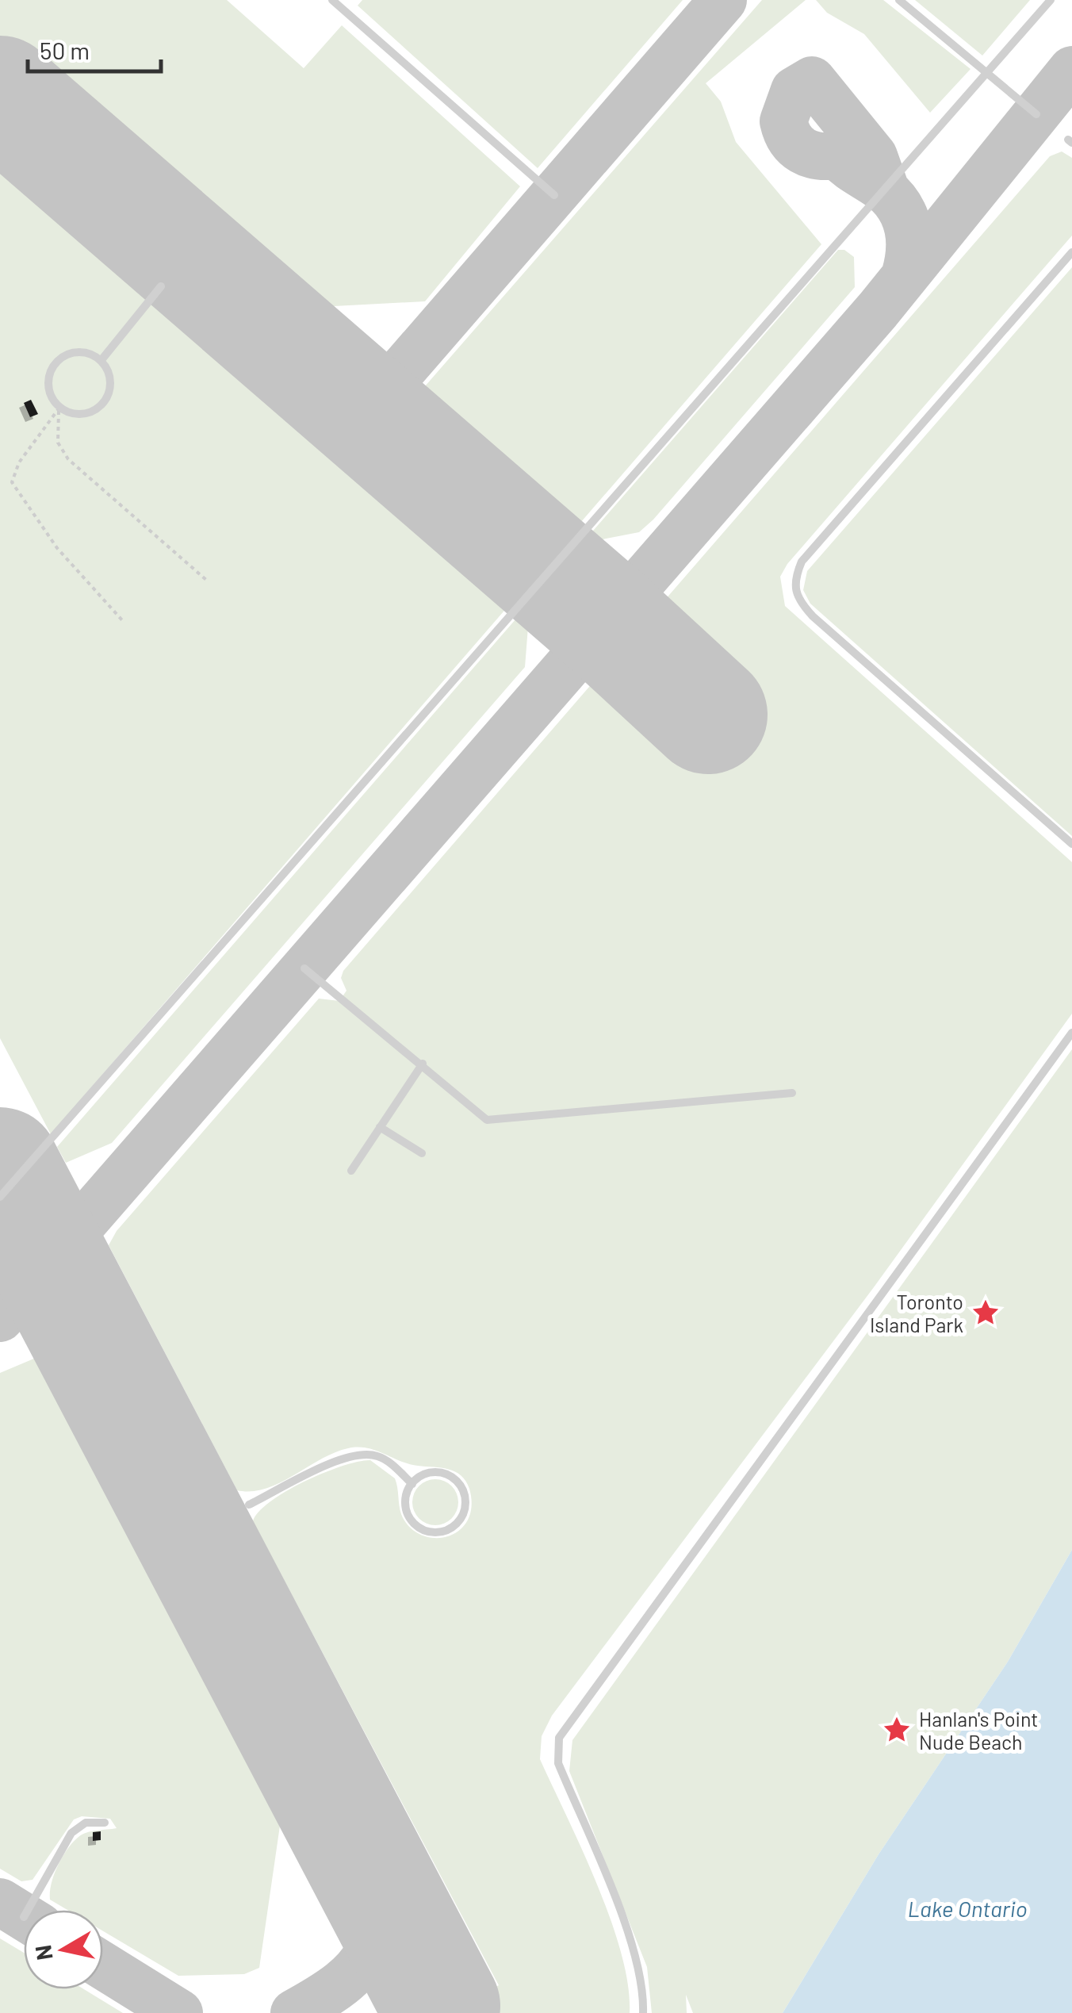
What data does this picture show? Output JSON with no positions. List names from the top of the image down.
{
  "water": ["Lake Ontario"],
  "places": {
    "place": ["Toronto Island Park", "Hanlan's Point Nude Beach"]
  },
  "scale_bar": "50 m",
  "north": "left"
}
